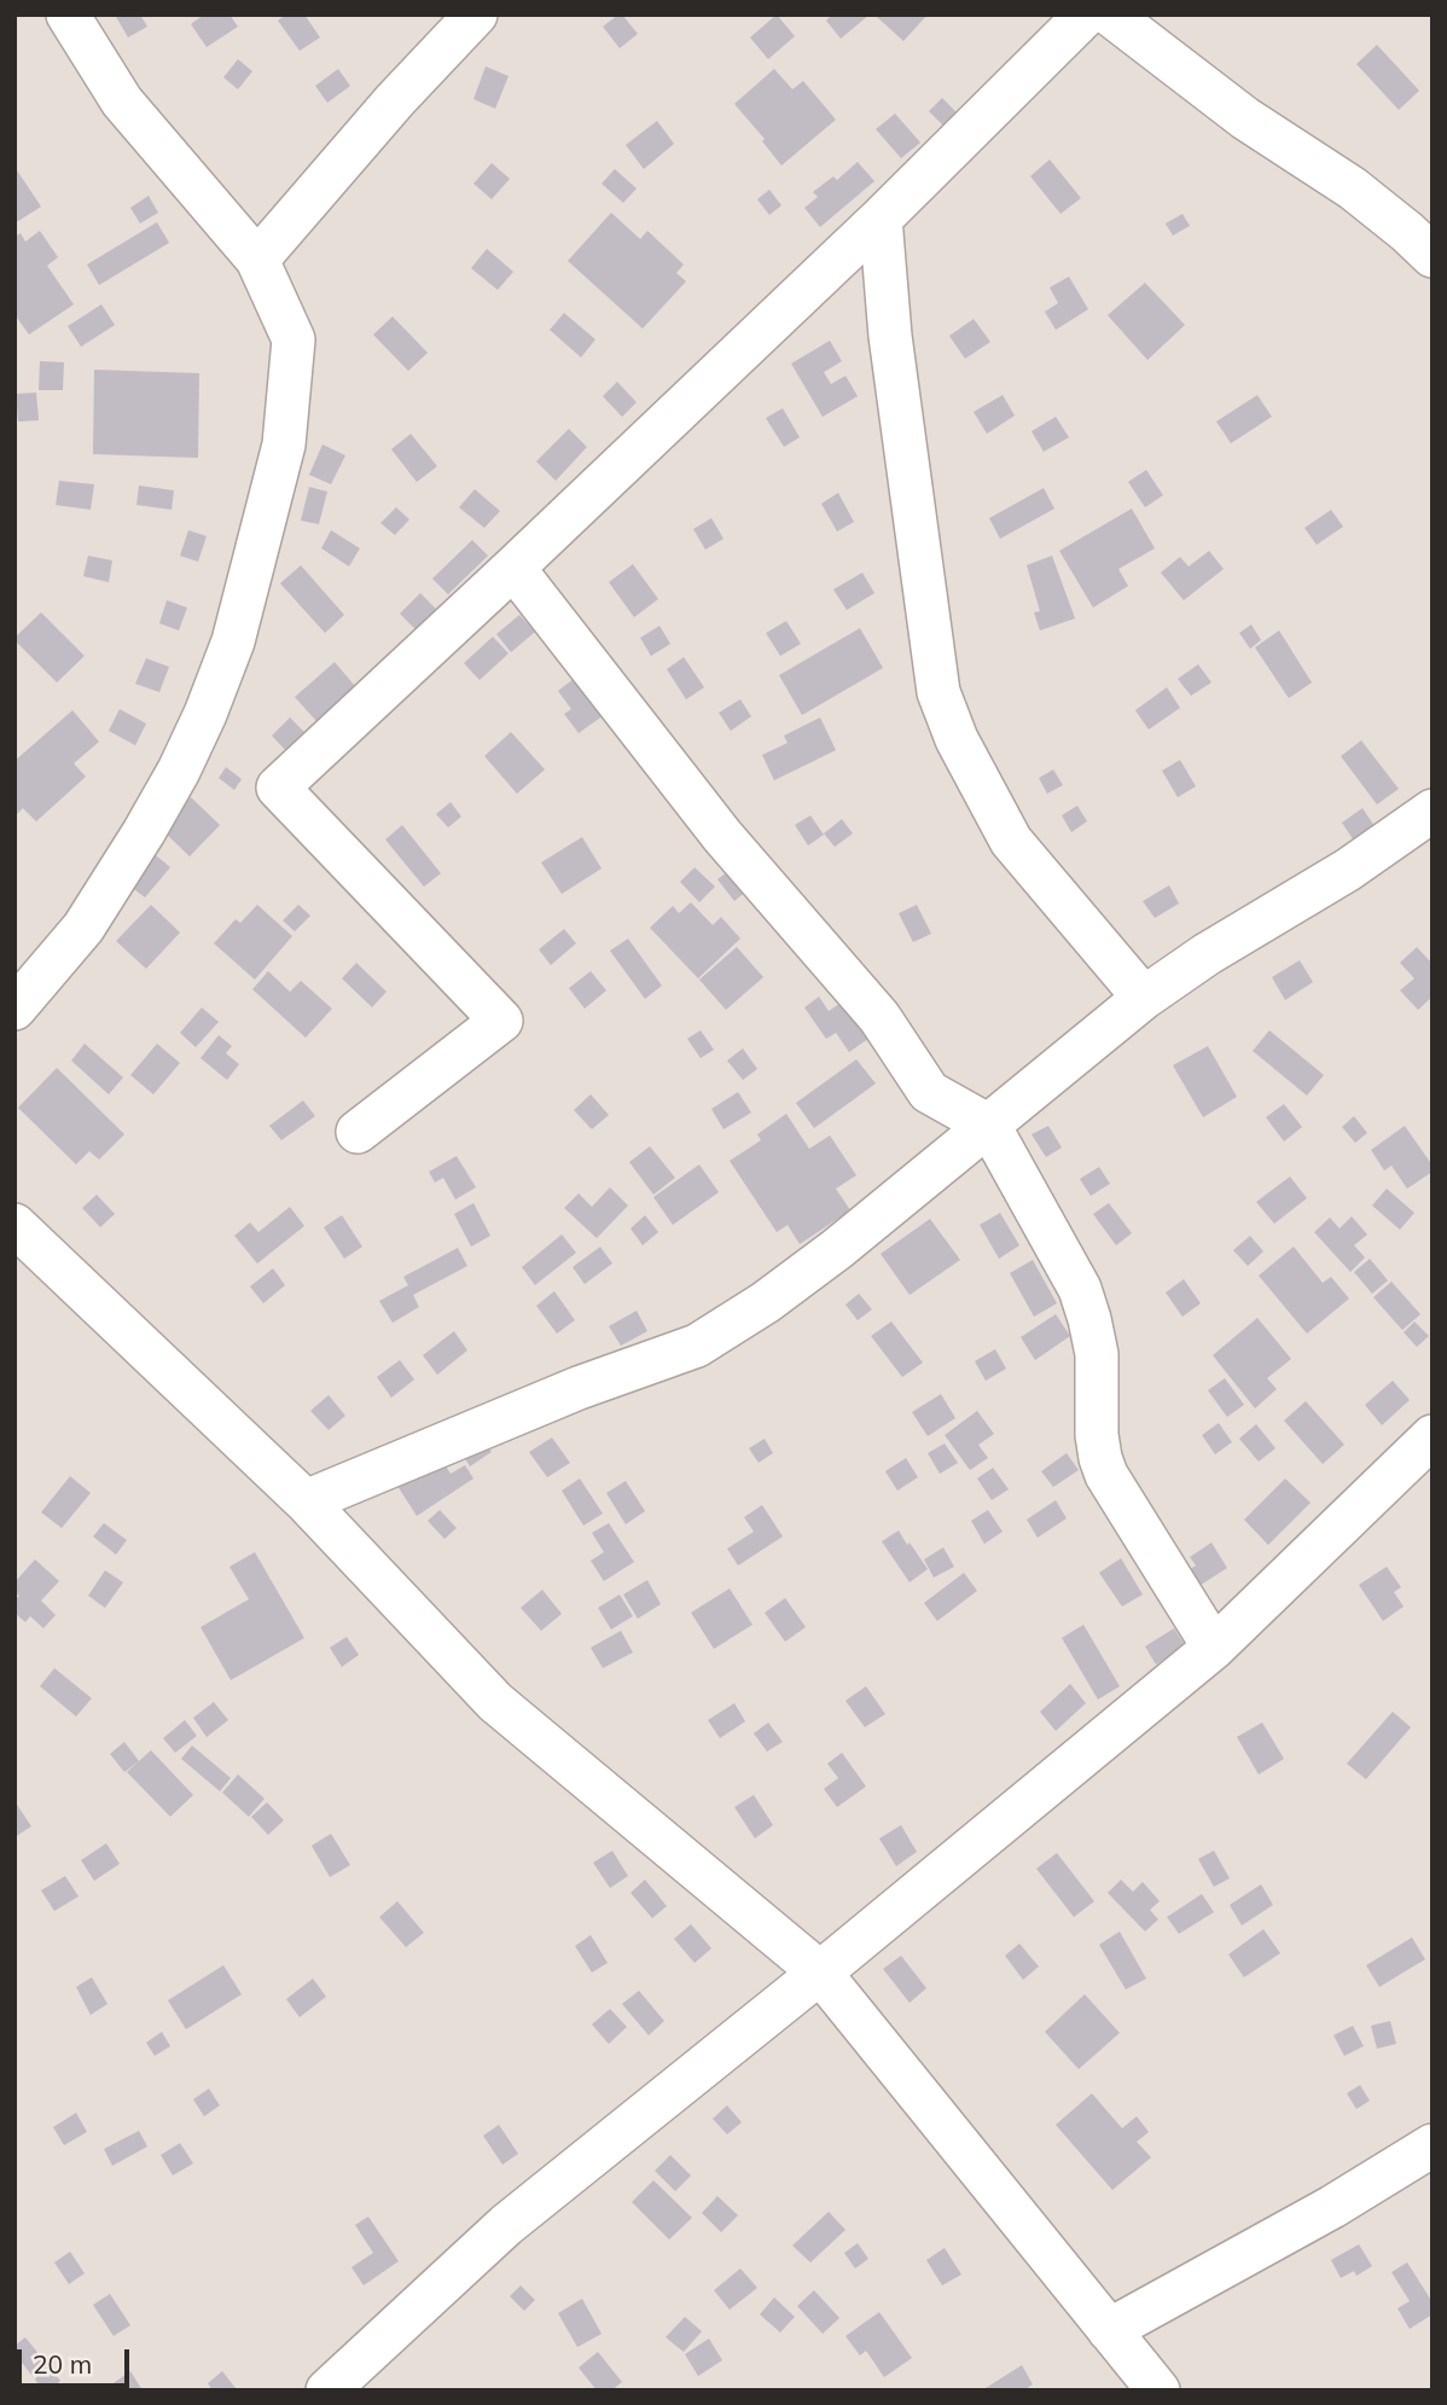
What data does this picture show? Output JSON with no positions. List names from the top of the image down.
{
  "scale_bar": "20 m"
}
